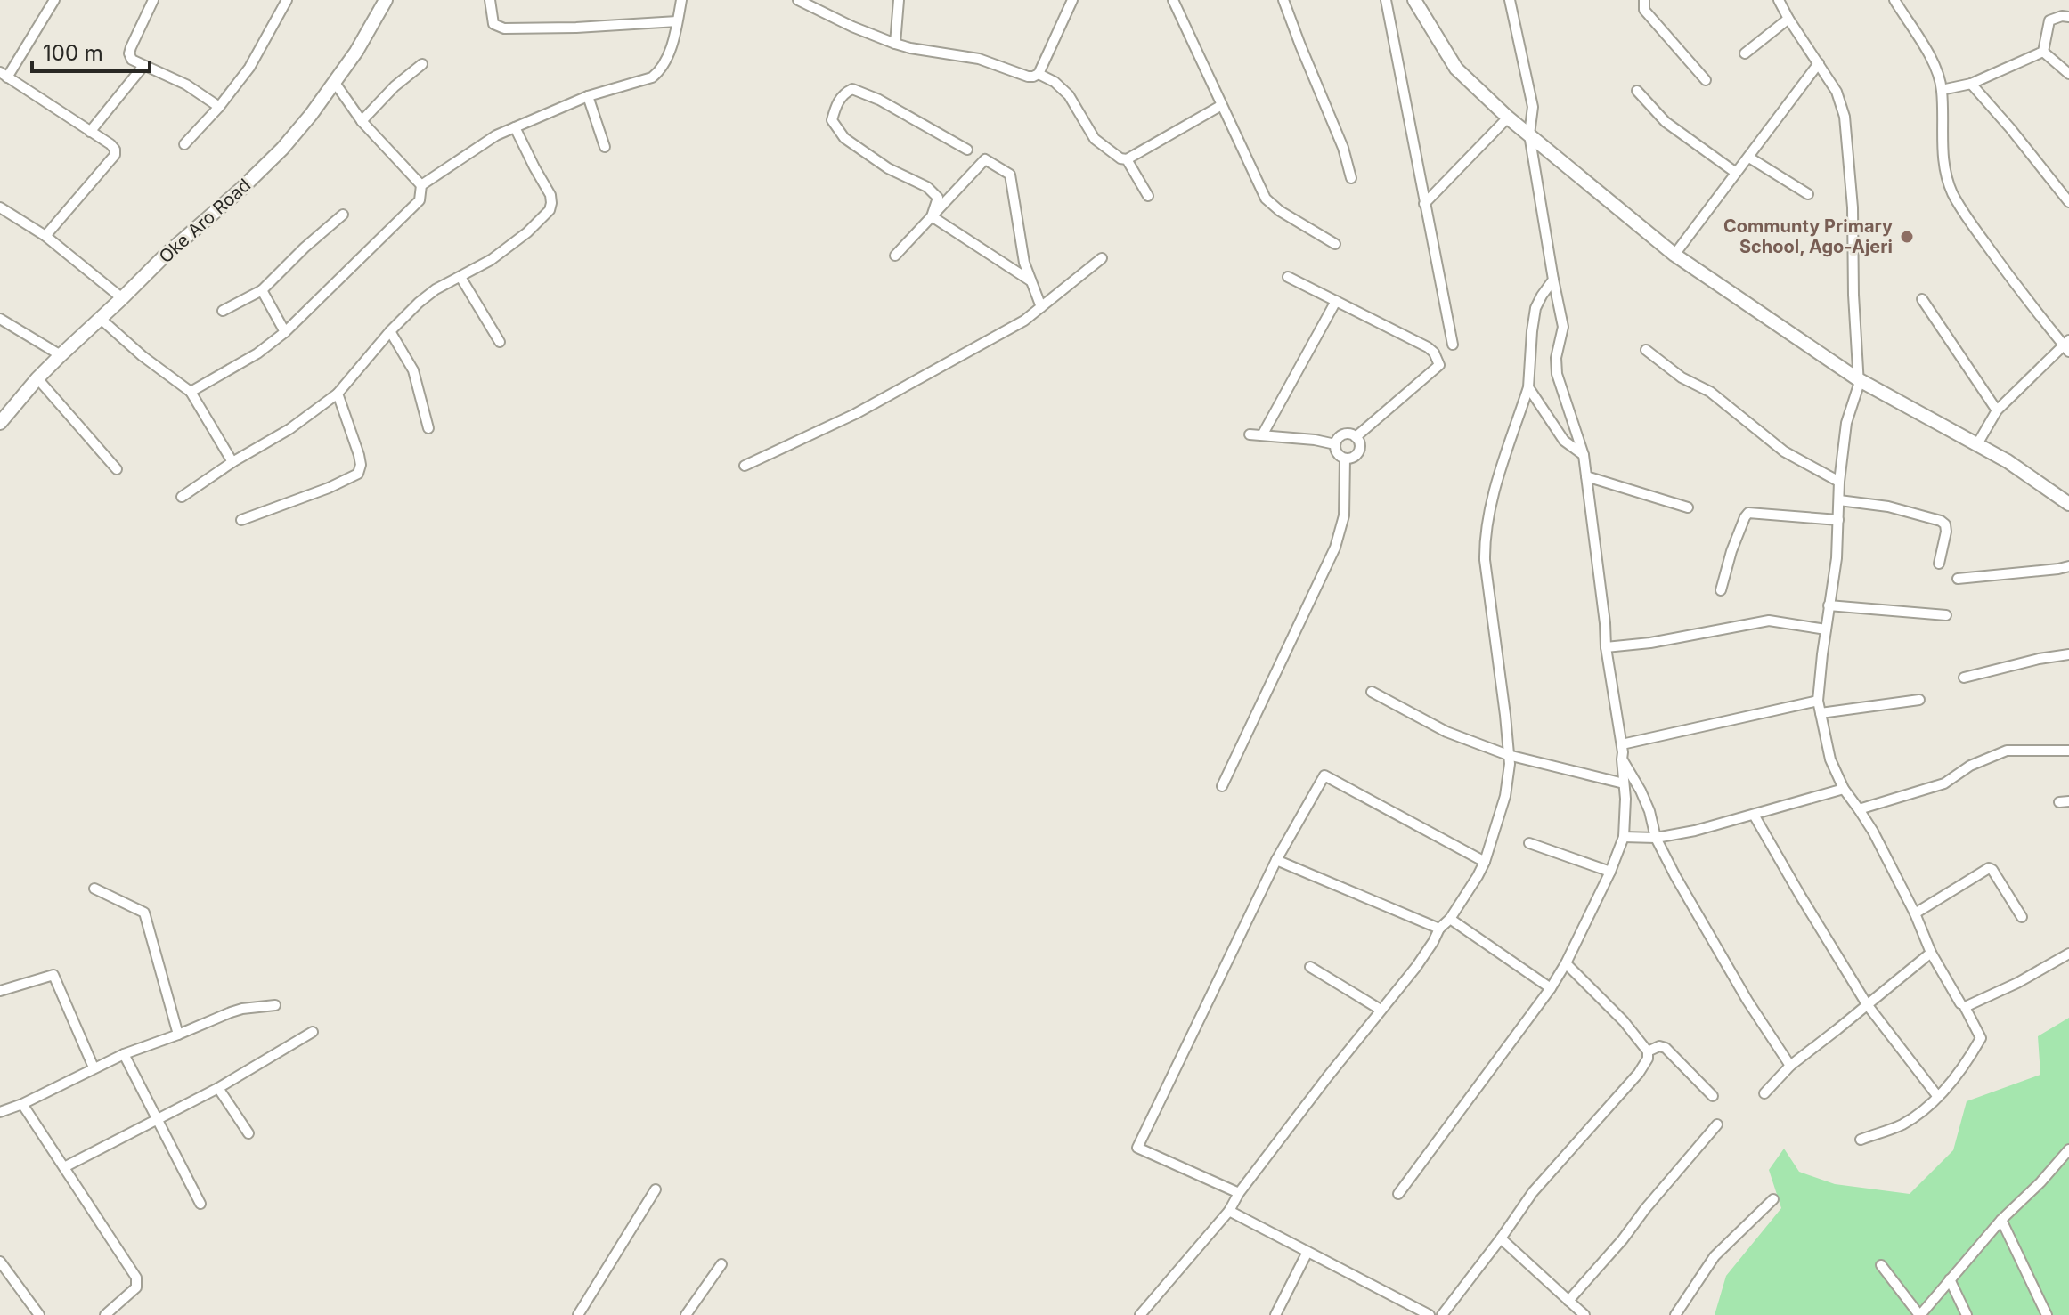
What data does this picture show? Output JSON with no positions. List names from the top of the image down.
{
  "streets": {
    "main road": ["Oke Aro Road"]
  },
  "places": ["Communty Primary School, Ago-Ajeri"],
  "scale_bar": "100 m"
}
